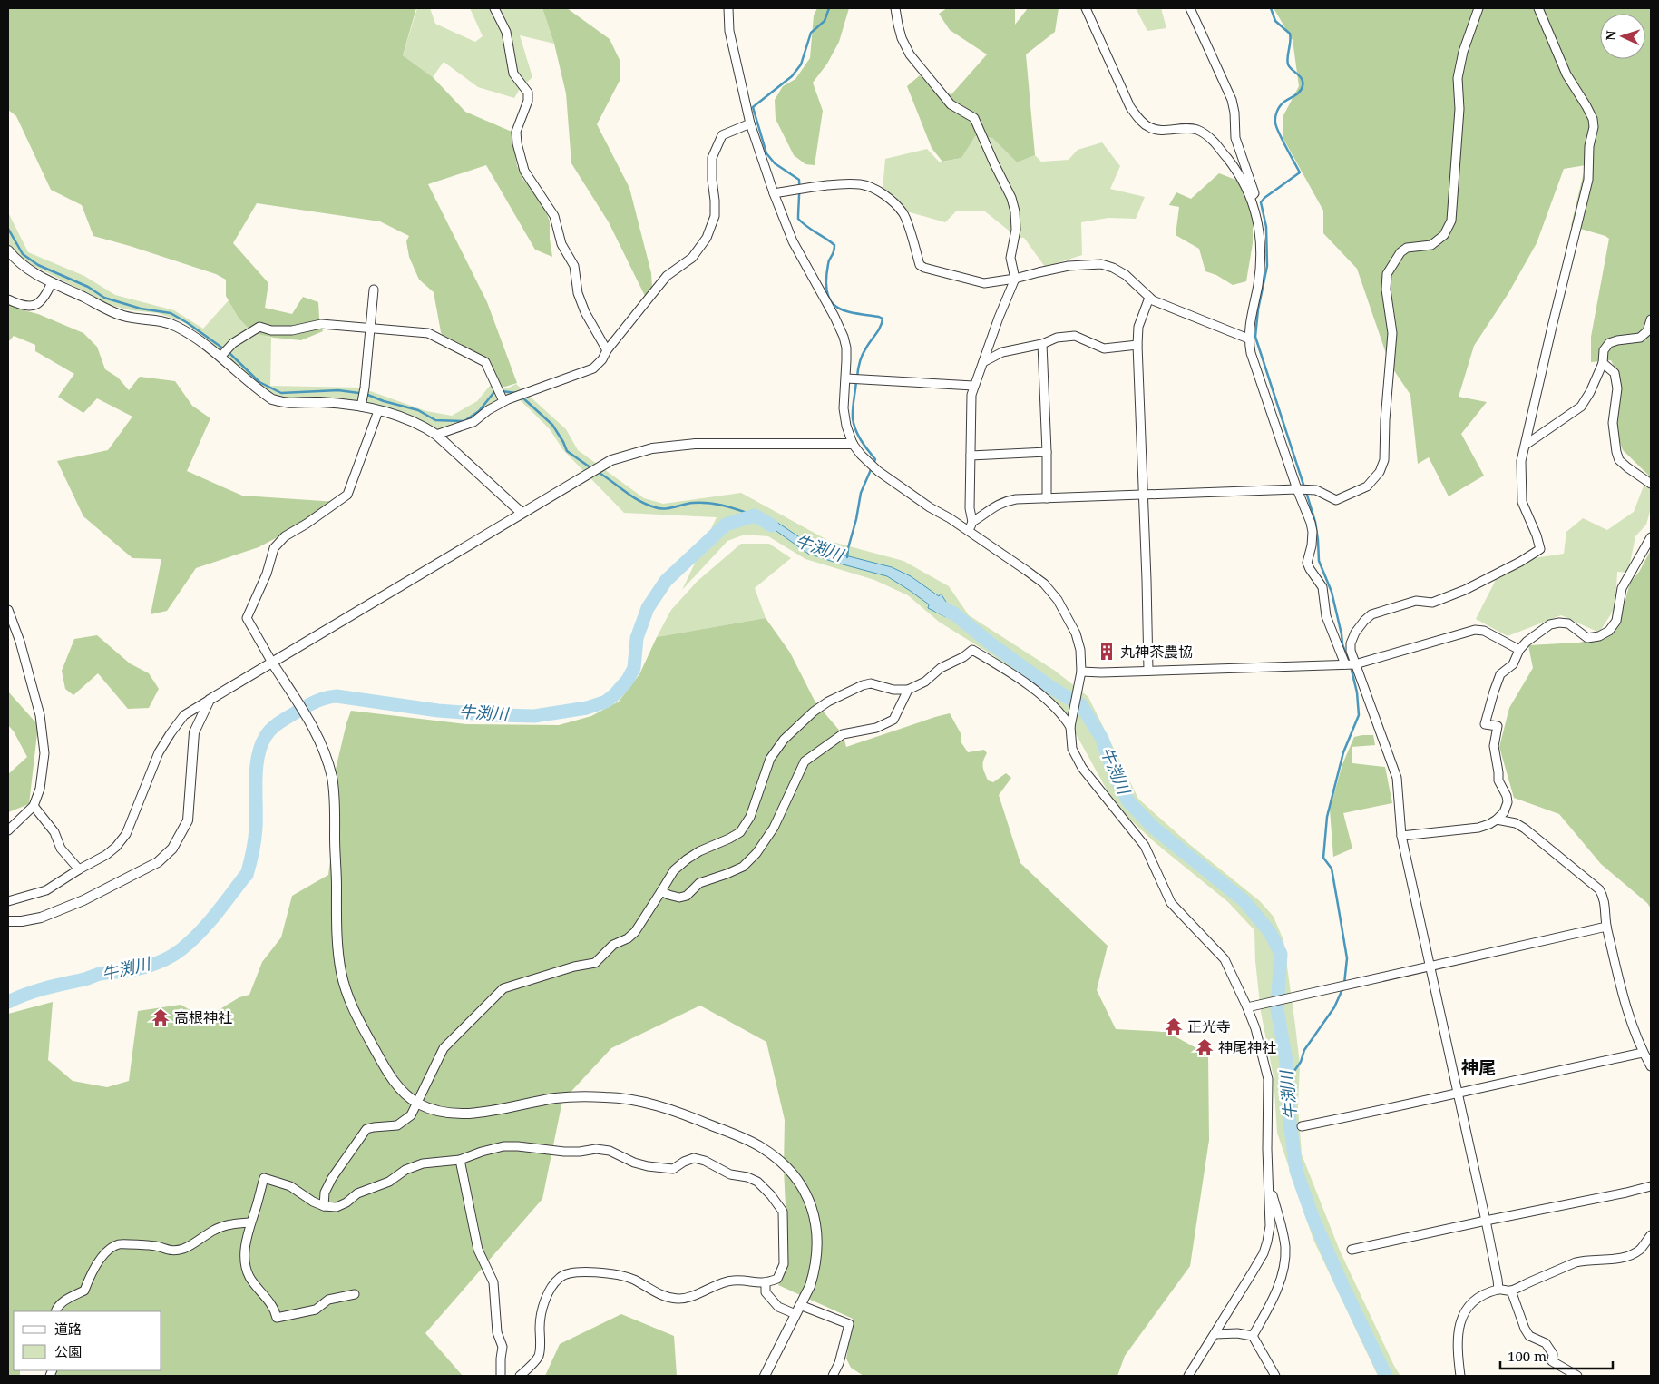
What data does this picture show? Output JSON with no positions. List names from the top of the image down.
{
  "districts": ["神尾"],
  "water": ["牛渕川"],
  "places": {
    "building": ["丸神茶農協"],
    "temple": ["高根神社", "正光寺", "神尾神社"]
  },
  "legend": ["道路", "公園"],
  "scale_bar": "100 m",
  "north": "left"
}
